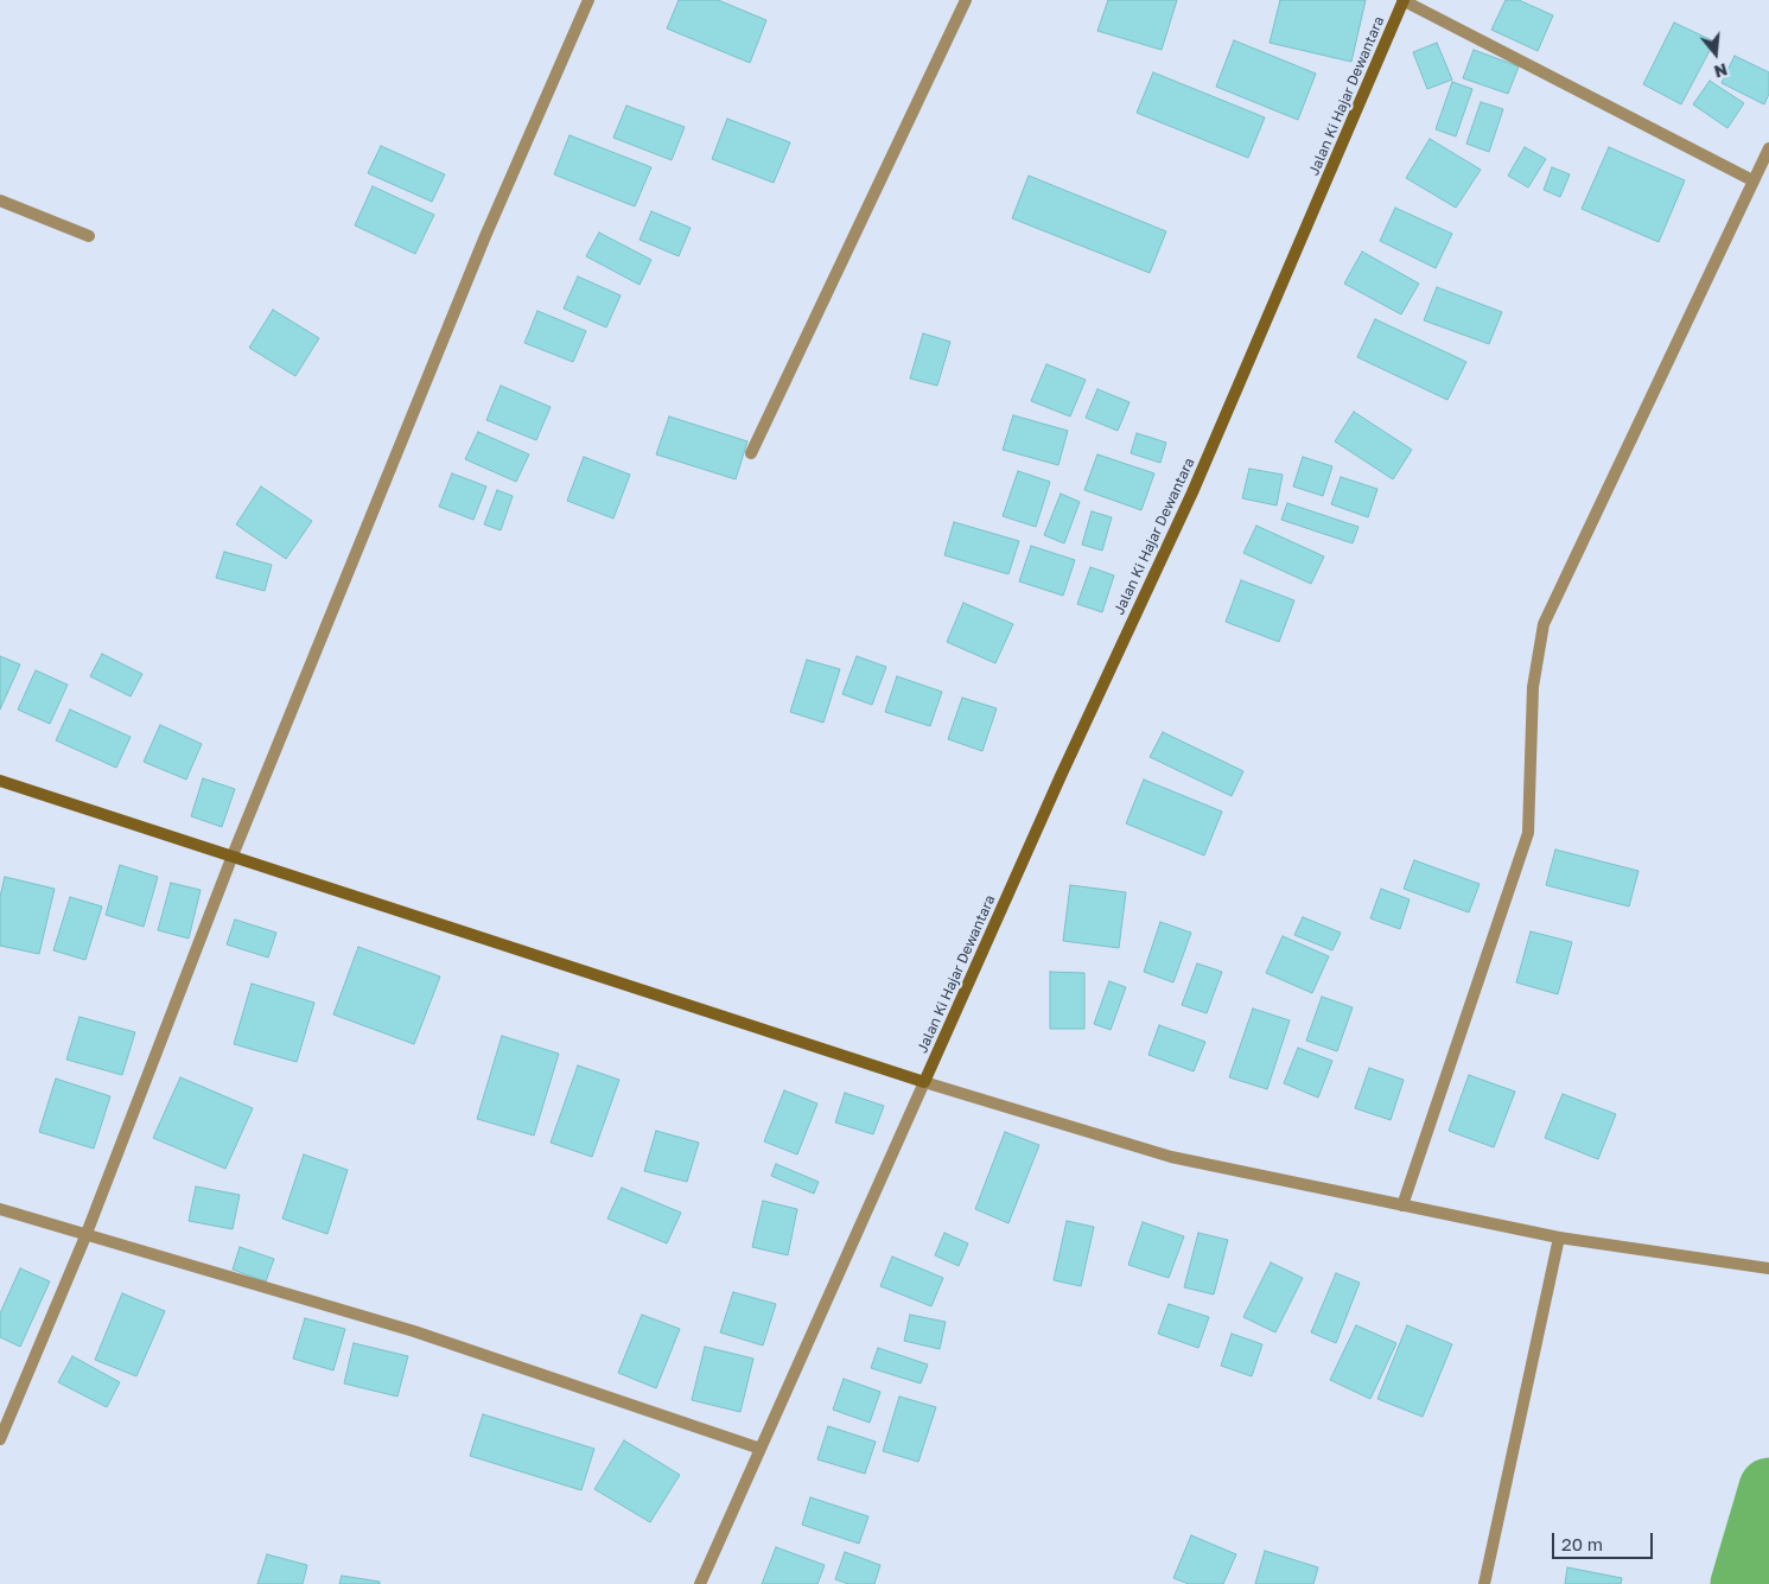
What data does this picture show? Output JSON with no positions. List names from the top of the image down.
{
  "streets": {
    "main road": ["Jalan Ki Hajar Dewantara"]
  },
  "scale_bar": "20 m",
  "north": "bottom"
}
